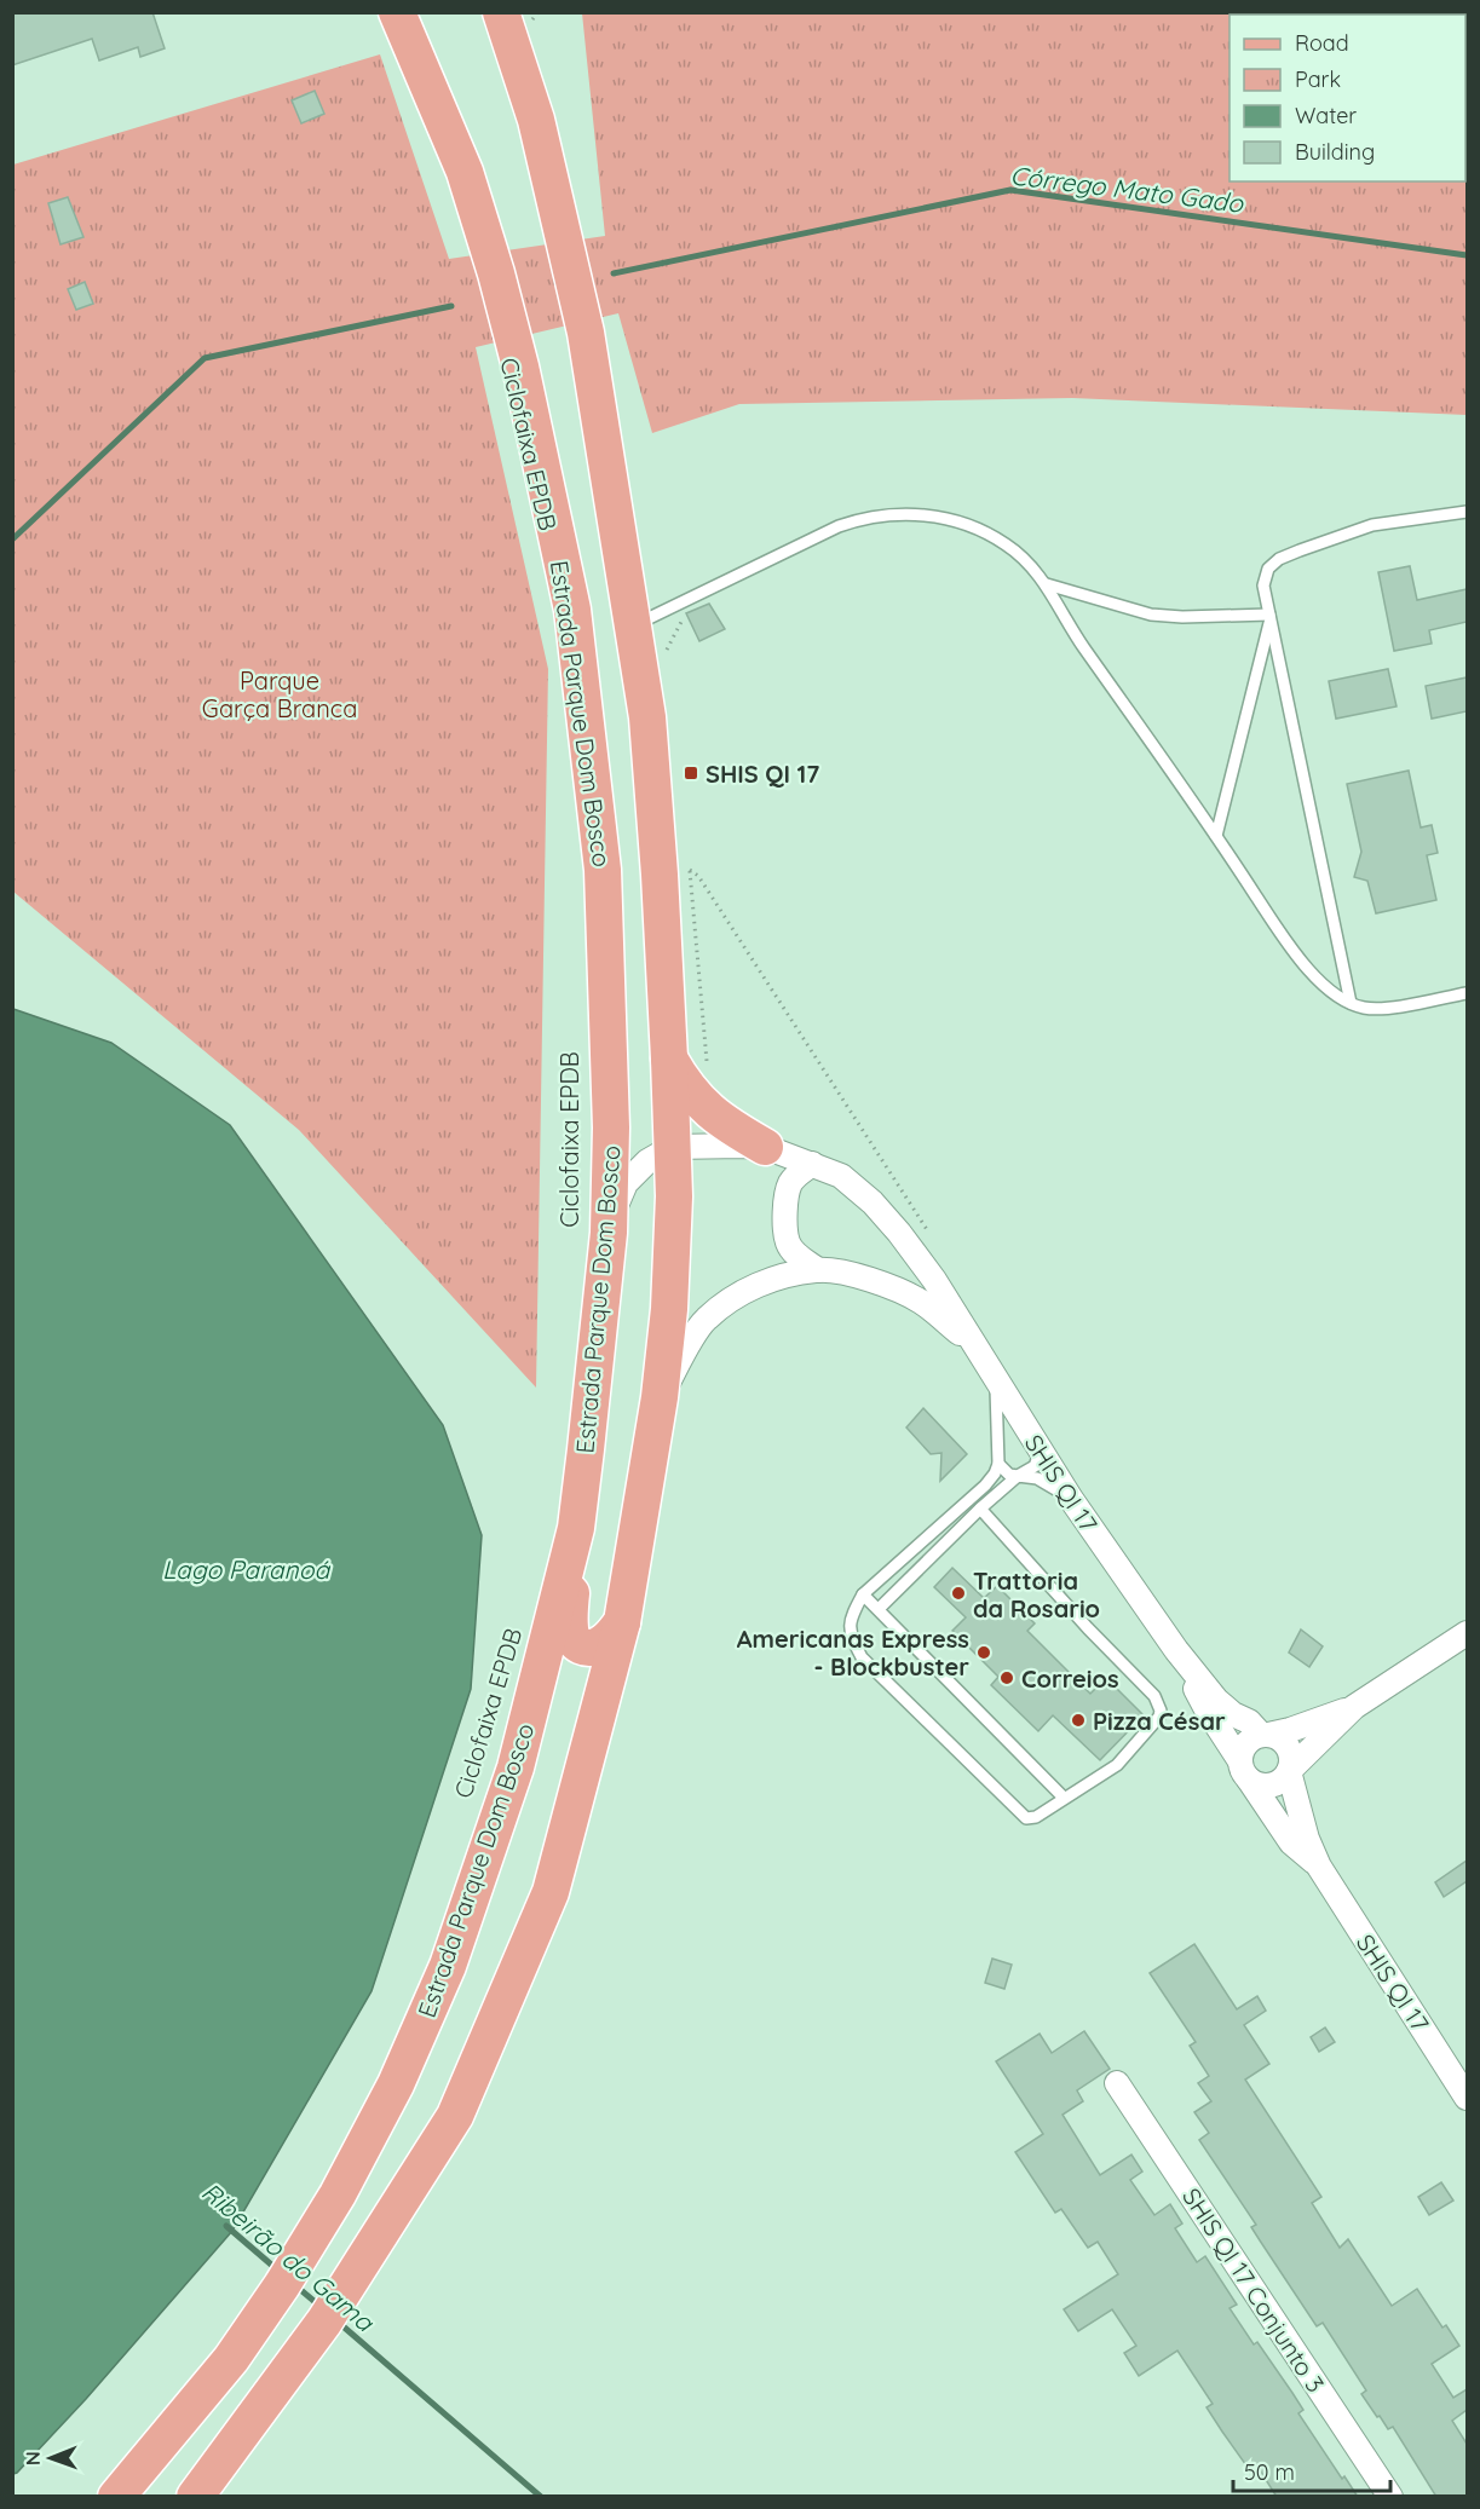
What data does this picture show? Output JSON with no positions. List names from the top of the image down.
{
  "streets": {
    "main road": ["Estrada Parque Dom Bosco"],
    "street": ["SHIS QI 17", "SHIS QI 17 Conjunto 3"]
  },
  "water": ["Córrego Mato Gado", "Lago Paranoá", "Ribeirão do Gama"],
  "parks": ["Parque Garça Branca"],
  "places": {
    "transit": ["SHIS QI 17"],
    "other": [
      "Trattoria da Rosario",
      "Americanas Express - Blockbuster",
      "Correios",
      "Pizza César"
    ]
  },
  "legend": [
    "Road",
    "Park",
    "Water",
    "Building"
  ],
  "scale_bar": "50 m",
  "north": "left"
}
